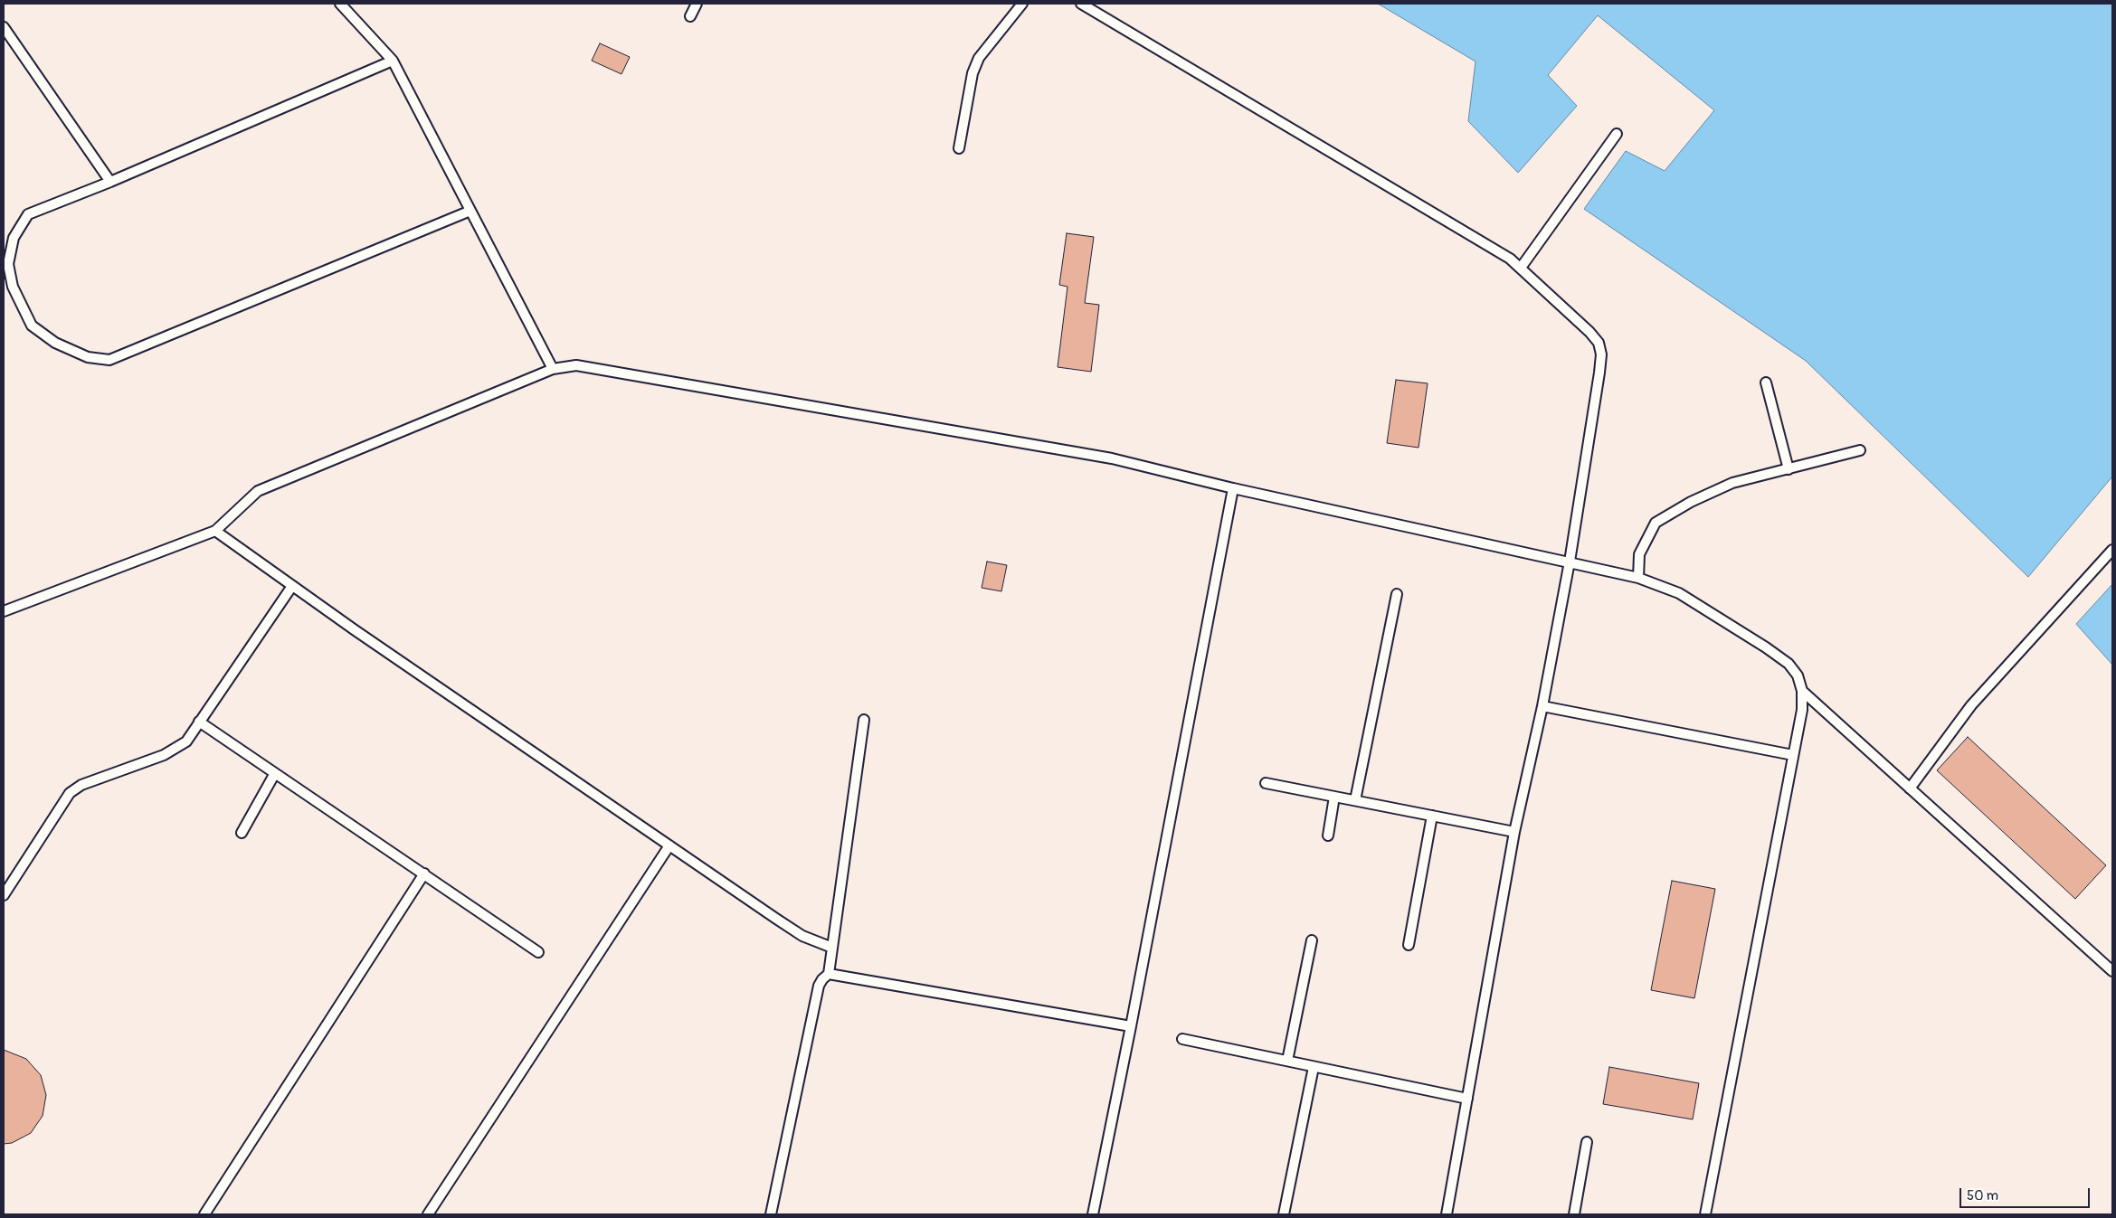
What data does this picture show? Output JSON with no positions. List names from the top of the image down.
{
  "scale_bar": "50 m"
}
